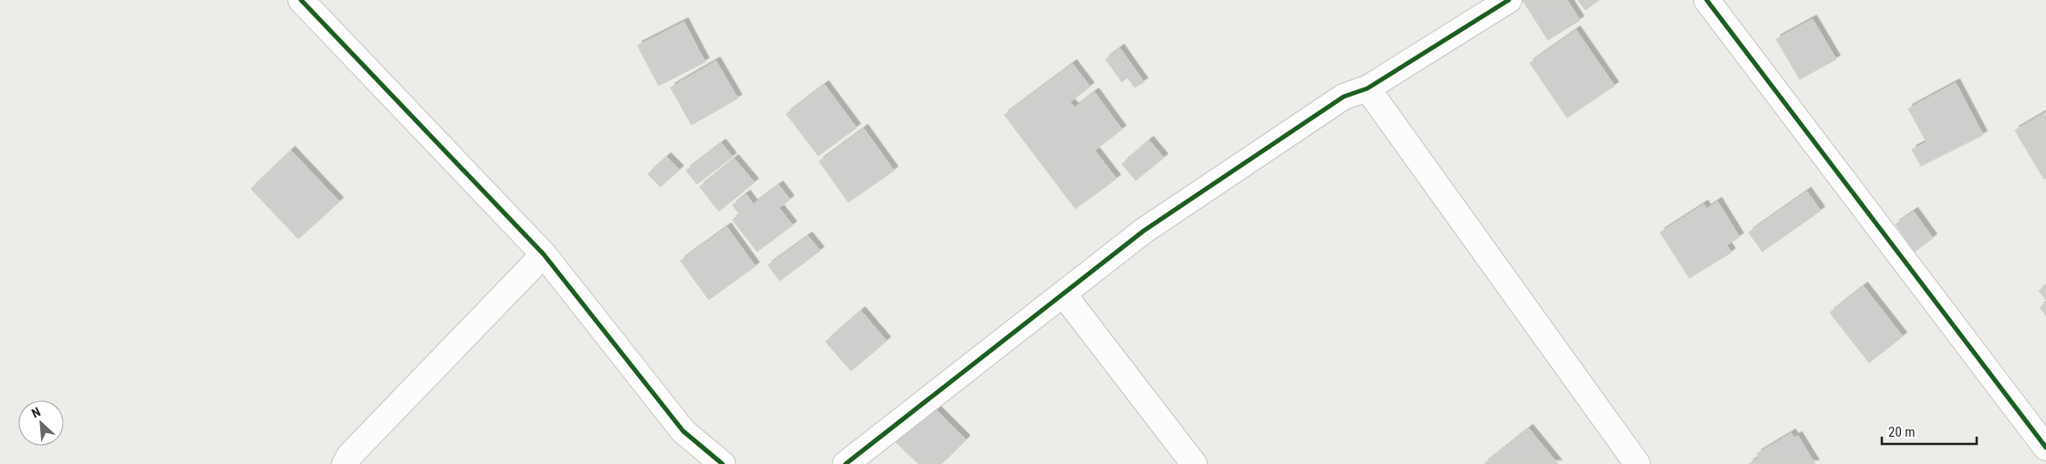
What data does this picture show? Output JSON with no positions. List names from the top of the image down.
{
  "scale_bar": "20 m",
  "north": "top left"
}
